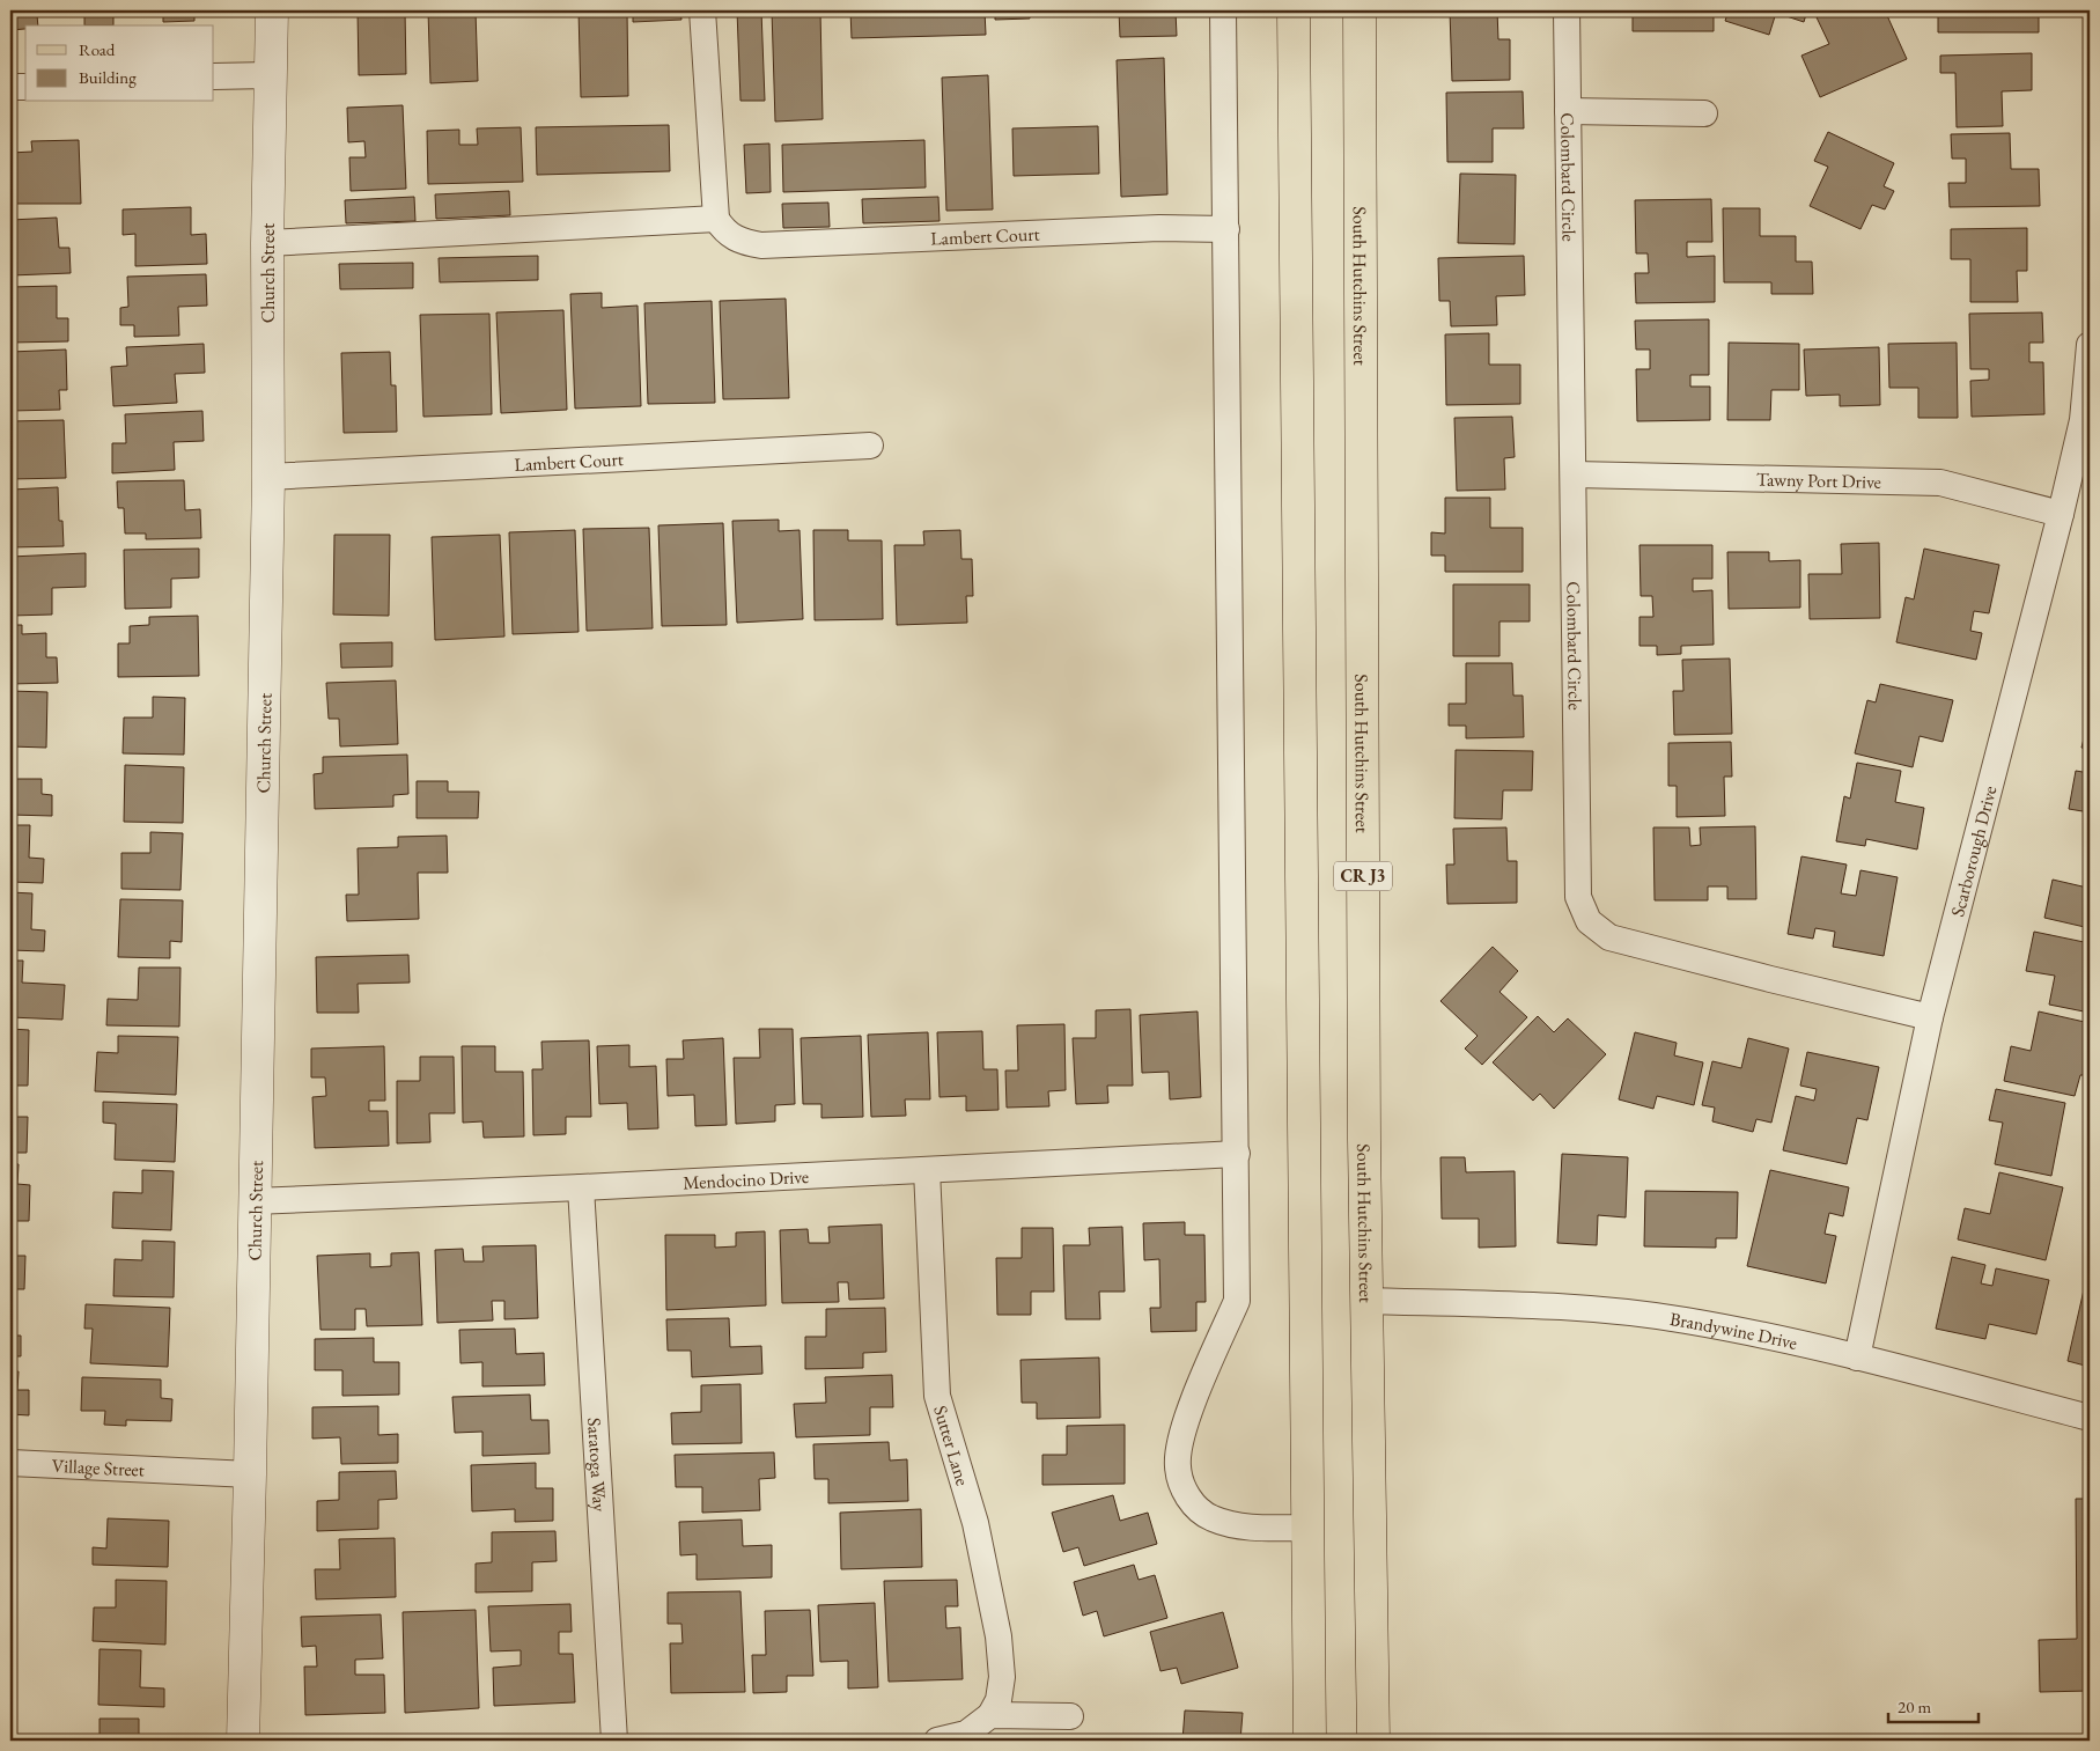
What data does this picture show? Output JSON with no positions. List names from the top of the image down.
{
  "streets": {
    "main road": ["South Hutchins Street", "CR J3"],
    "street": [
      "Colombard Circle",
      "Lambert Court",
      "Church Street",
      "Tawny Port Drive",
      "Scarborough Drive",
      "Mendocino Drive",
      "Brandywine Drive",
      "Sutter Lane",
      "Saratoga Way",
      "Village Street"
    ]
  },
  "crossings": [
    ["Colombard Circle", "Tawny Port Drive"],
    ["Colombard Circle", "Scarborough Drive"],
    ["Lambert Court", "Church Street"],
    ["Church Street", "Mendocino Drive"],
    ["Church Street", "Village Street"],
    ["South Hutchins Street", "Brandywine Drive"],
    ["Tawny Port Drive", "Scarborough Drive"],
    ["Scarborough Drive", "Brandywine Drive"],
    ["Mendocino Drive", "Sutter Lane"],
    ["Mendocino Drive", "Saratoga Way"]
  ],
  "legend": ["Road", "Building"],
  "scale_bar": "20 m"
}
